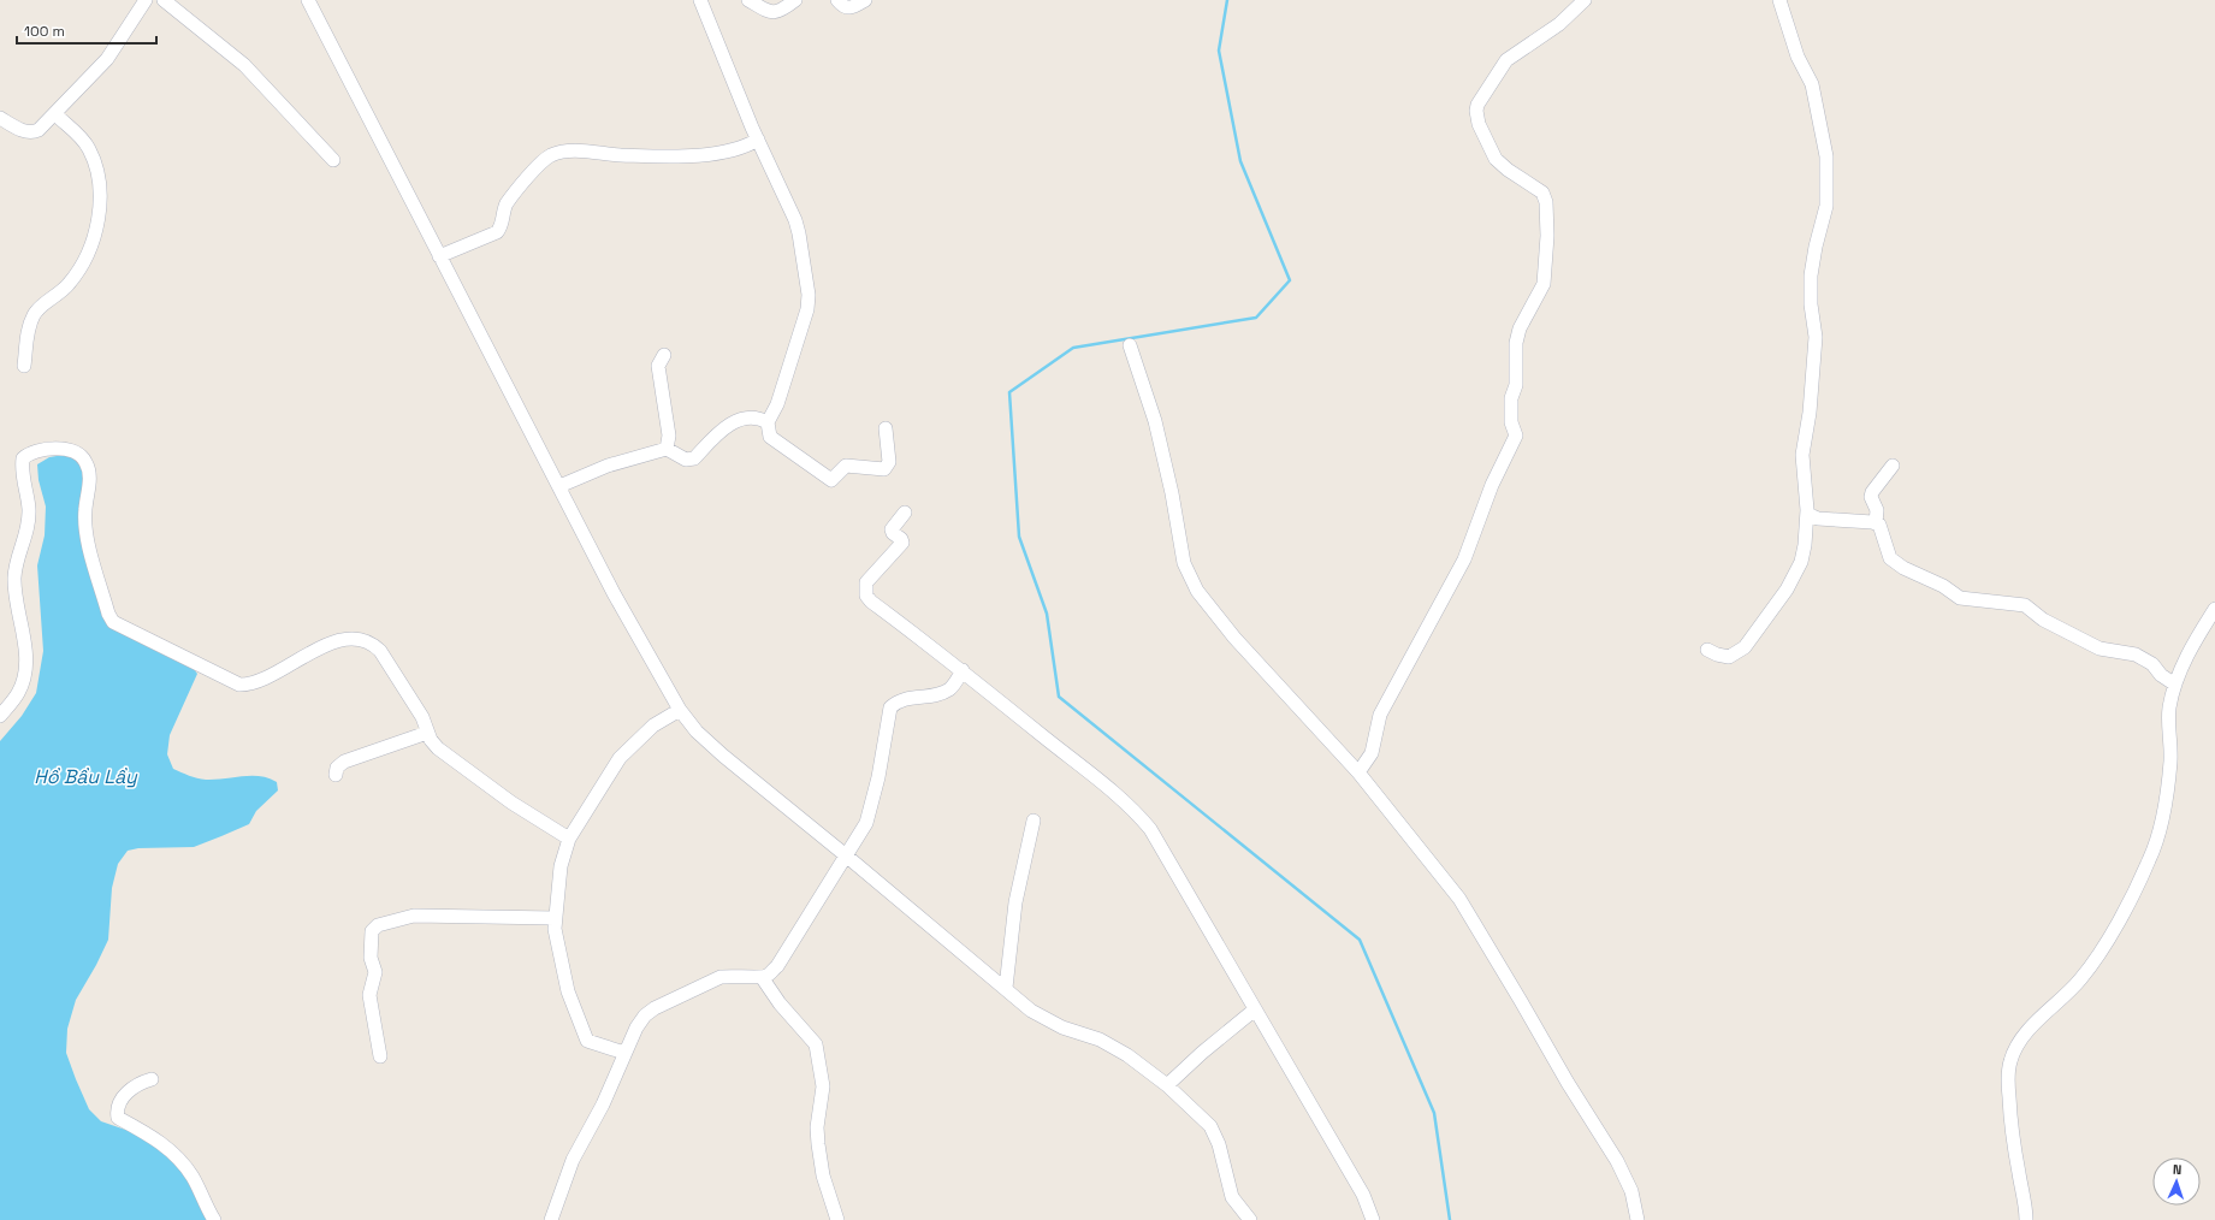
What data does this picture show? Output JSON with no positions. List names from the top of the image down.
{
  "water": ["Hồ Bầu Lầy"],
  "scale_bar": "100 m",
  "north": "top"
}
